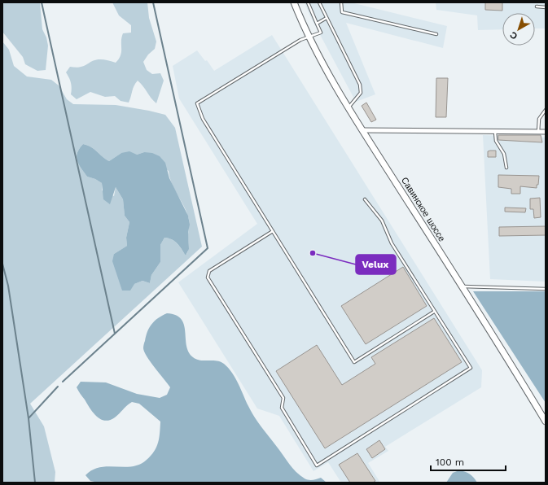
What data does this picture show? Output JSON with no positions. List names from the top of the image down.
{
  "streets": {
    "street": ["Савинское шоссе"]
  },
  "places": ["Velux"],
  "scale_bar": "100 m",
  "north": "bottom left"
}
